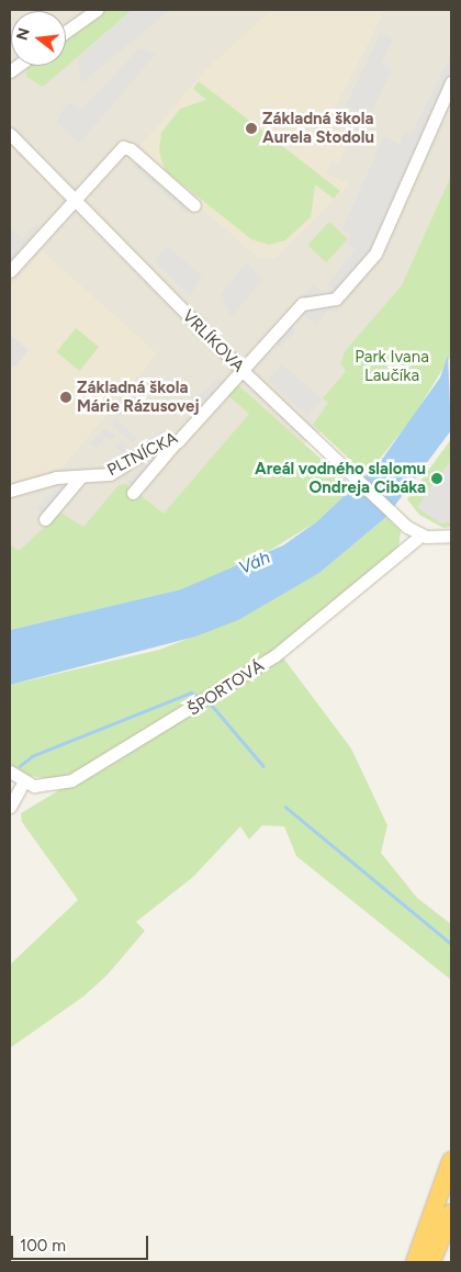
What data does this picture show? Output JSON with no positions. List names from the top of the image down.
{
  "streets": {
    "street": ["VRLÍKOVA", "PLTNÍCKA", "ŠPORTOVÁ"]
  },
  "crossings": [
    ["VRLÍKOVA", "PLTNÍCKA"],
    ["VRLÍKOVA", "ŠPORTOVÁ"]
  ],
  "water": ["Váh"],
  "parks": ["Park Ivana Laučíka"],
  "places": ["Základná škola Aurela Stodolu", "Základná škola Márie Rázusovej", "Areál vodného slalomu Ondreja Cibáka"],
  "scale_bar": "100 m",
  "north": "left"
}
